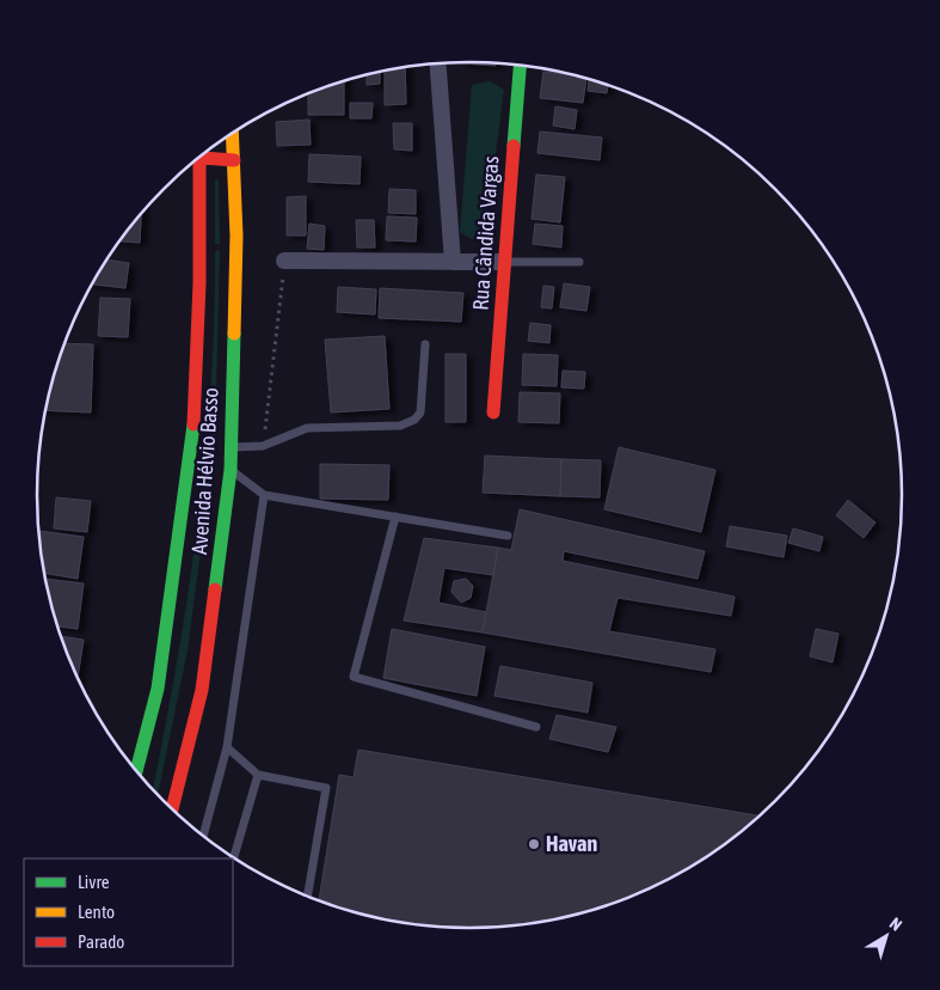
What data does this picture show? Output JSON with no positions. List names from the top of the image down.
{
  "streets": {
    "main road": ["Rua Cândida Vargas", "Avenida Hélvio Basso"]
  },
  "places": ["Havan"],
  "legend": ["Livre", "Lento", "Parado"],
  "north": "top right"
}
